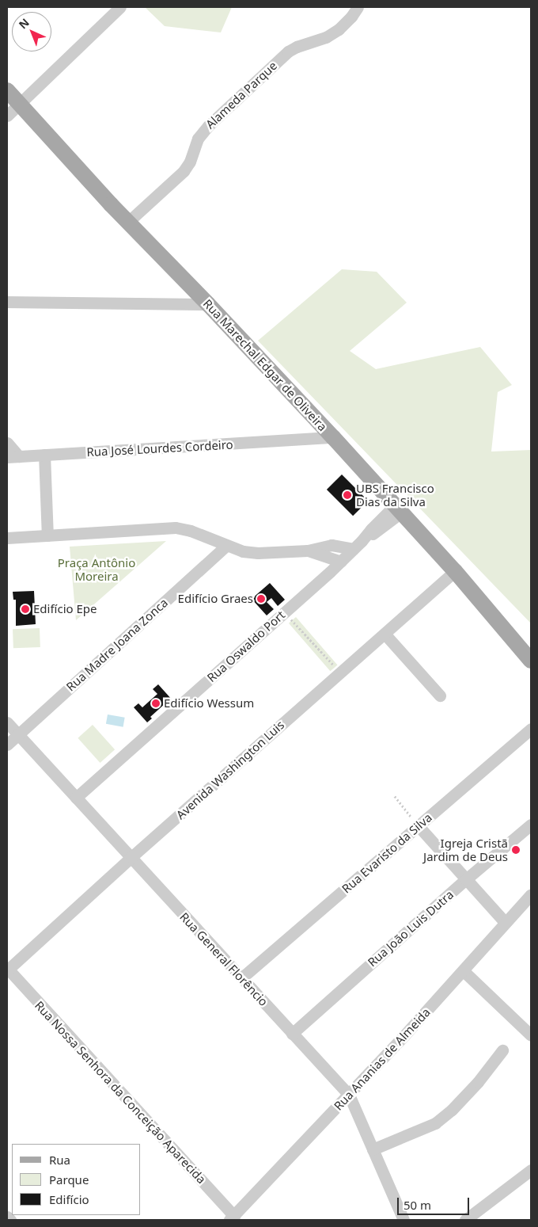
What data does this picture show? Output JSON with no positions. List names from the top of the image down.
{
  "streets": {
    "main road": ["Rua Marechal Edgar de Oliveira"],
    "street": [
      "Alameda Parque",
      "Rua José Lourdes Cordeiro",
      "Rua Madre Joana Zonca",
      "Rua Oswaldo Port",
      "Avenida Washington Luis",
      "Rua Evaristo da Silva",
      "Rua João Luis Dutra",
      "Rua General Florêncio",
      "Rua Ananias de Almeida",
      "Rua Nossa Senhora da Conceição Aparecida"
    ]
  },
  "crossings": [
    ["Alameda Parque", "Rua Marechal Edgar de Oliveira"],
    ["Rua Marechal Edgar de Oliveira", "Rua José Lourdes Cordeiro"],
    ["Rua Marechal Edgar de Oliveira", "Rua Oswaldo Port"],
    ["Rua Marechal Edgar de Oliveira", "Avenida Washington Luis"],
    ["Rua Madre Joana Zonca", "Rua General Florêncio"],
    ["Rua Oswaldo Port", "Rua General Florêncio"],
    ["Avenida Washington Luis", "Rua General Florêncio"],
    ["Avenida Washington Luis", "Rua Nossa Senhora da Conceição Aparecida"],
    ["Rua Evaristo da Silva", "Rua General Florêncio"],
    ["Rua João Luis Dutra", "Rua General Florêncio"],
    ["Rua General Florêncio", "Rua Ananias de Almeida"],
    ["Rua Ananias de Almeida", "Rua Nossa Senhora da Conceição Aparecida"]
  ],
  "parks": ["Praça Antônio Moreira"],
  "places": [
    "UBS Francisco Dias da Silva",
    "Edifício Graes",
    "Edifício Epe",
    "Edifício Wessum",
    "Igreja Cristã Jardim de Deus"
  ],
  "legend": ["Rua", "Parque", "Edifício"],
  "scale_bar": "50 m",
  "north": "top left"
}
